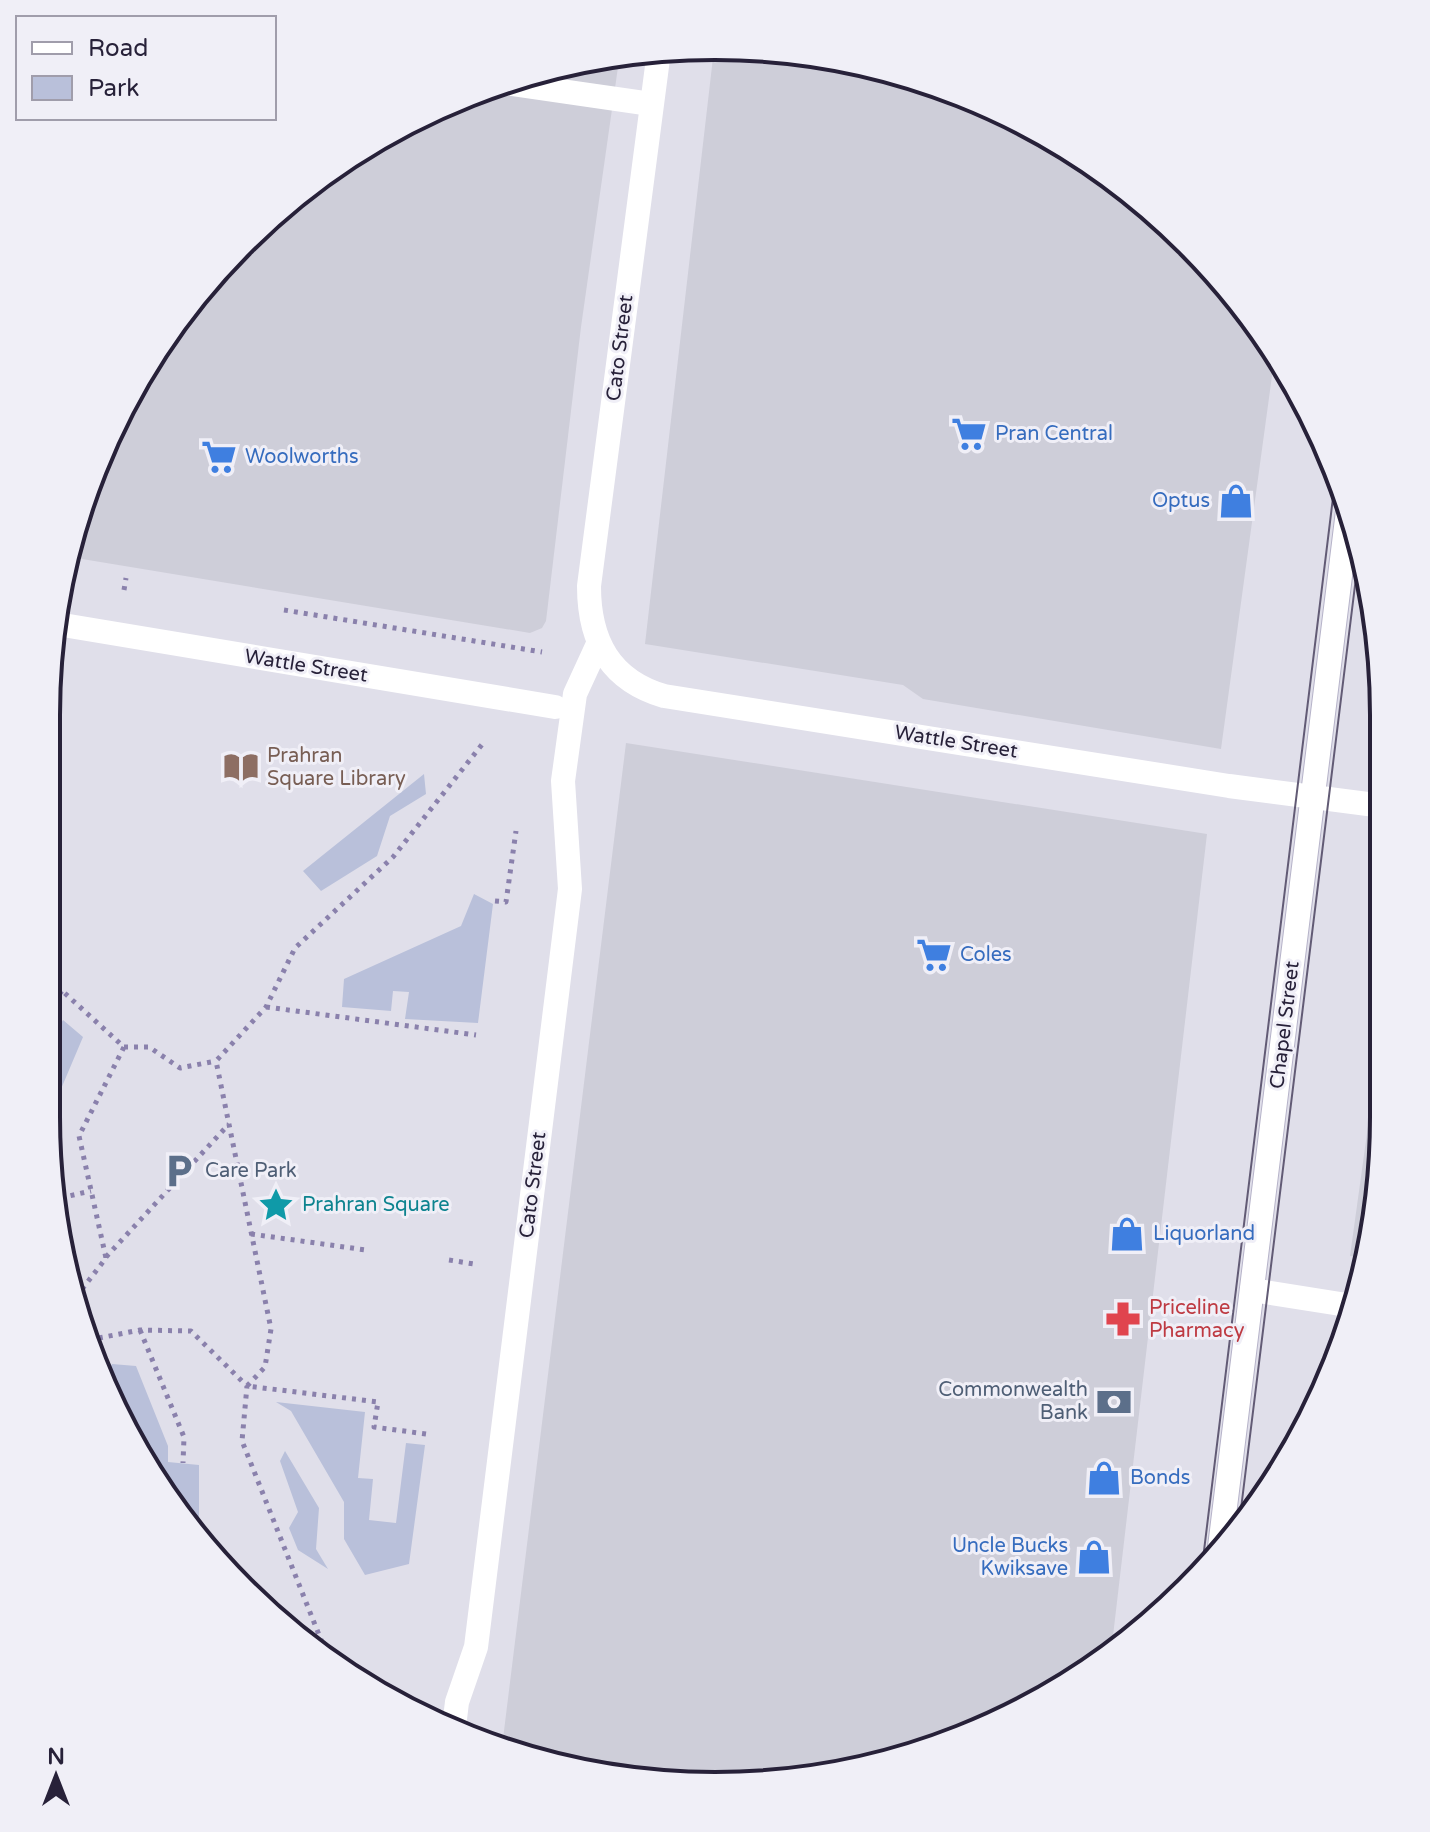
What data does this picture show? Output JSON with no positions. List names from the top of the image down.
{
  "streets": {
    "street": ["Cato Street", "Wattle Street", "Chapel Street"]
  },
  "crossings": [
    ["Cato Street", "Wattle Street"],
    ["Wattle Street", "Chapel Street"]
  ],
  "places": {
    "supermarket": ["Pran Central", "Woolworths", "Coles"],
    "shop": [
      "Optus",
      "Liquorland",
      "Bonds",
      "Uncle Bucks Kwiksave"
    ],
    "library": ["Prahran Square Library"],
    "parking": ["Care Park"],
    "place": ["Prahran Square"],
    "pharmacy": ["Priceline Pharmacy"],
    "bank": ["Commonwealth Bank"]
  },
  "legend": ["Road", "Park"],
  "north": "top"
}
